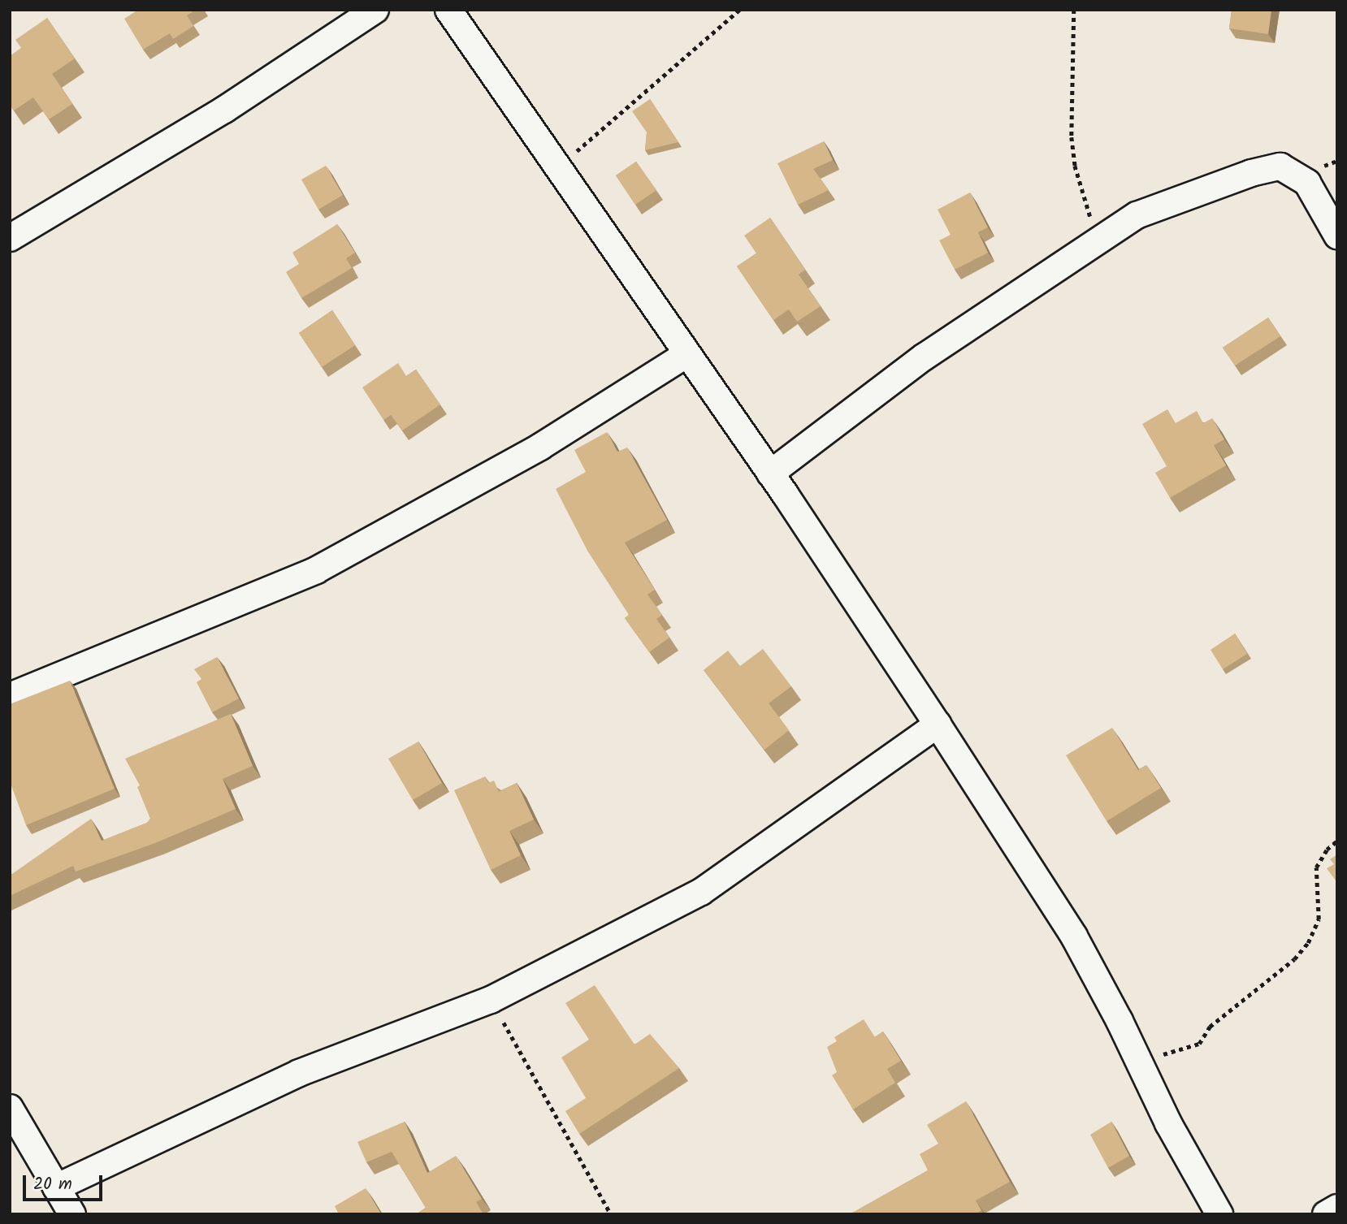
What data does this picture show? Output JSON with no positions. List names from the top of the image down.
{
  "scale_bar": "20 m"
}
